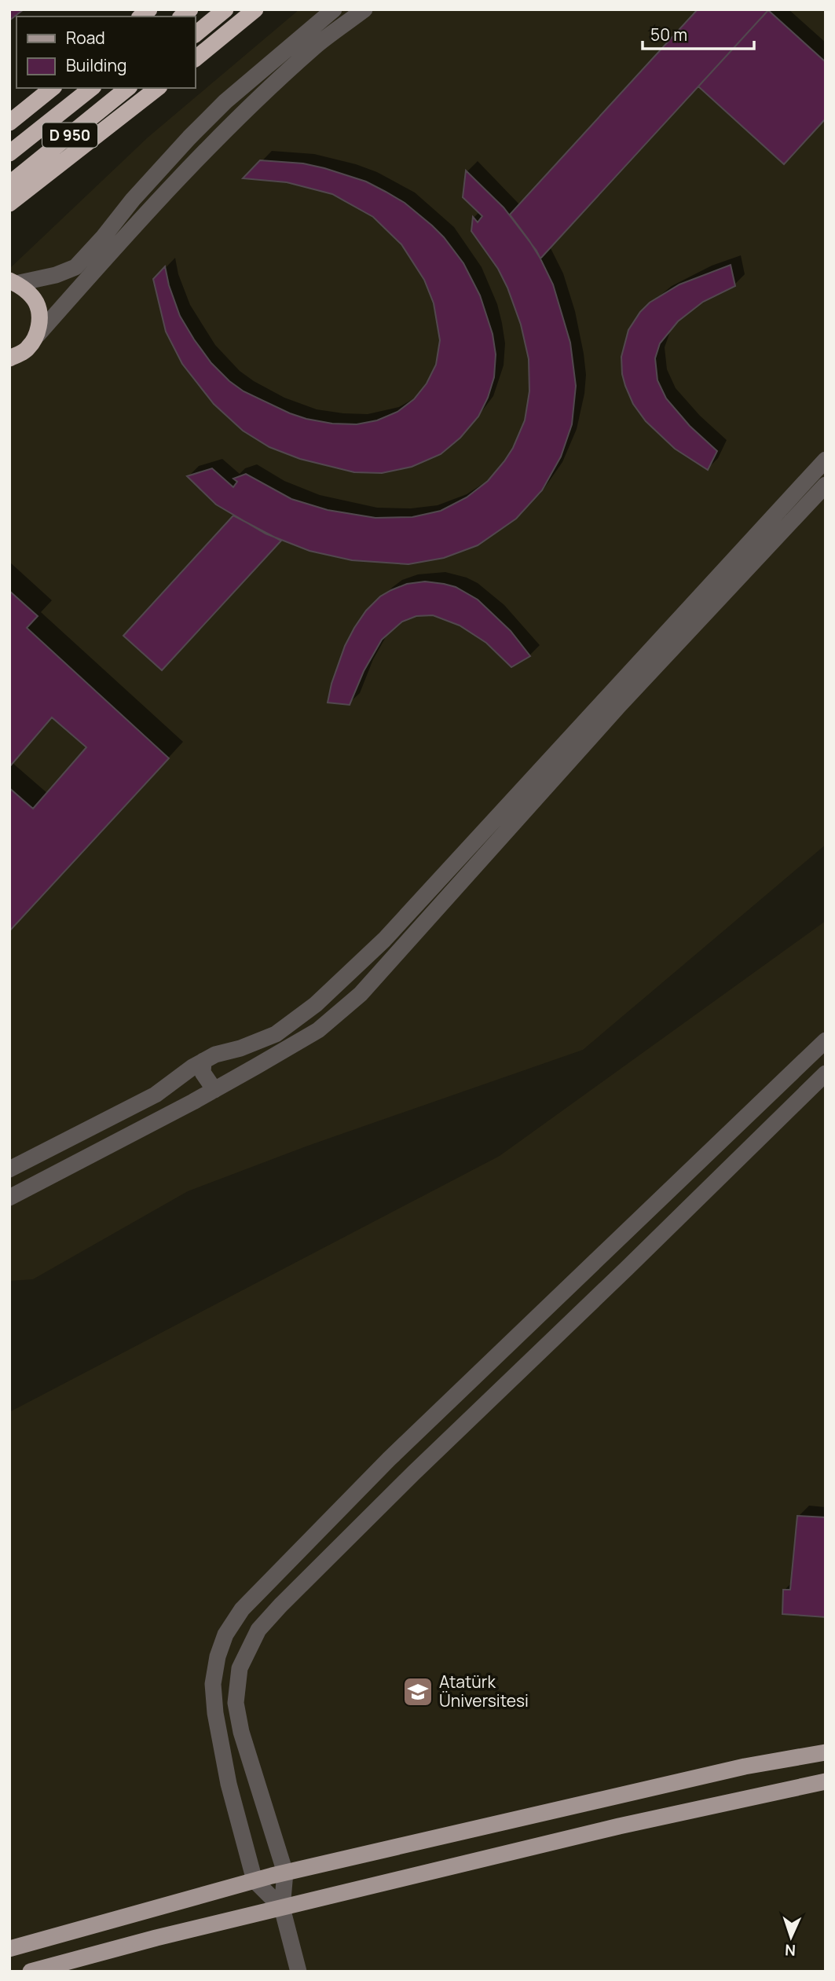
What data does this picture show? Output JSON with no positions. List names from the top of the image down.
{
  "streets": {
    "highway": ["D 950"]
  },
  "places": {
    "school or university": ["Atatürk Üniversitesi"]
  },
  "legend": ["Road", "Building"],
  "scale_bar": "50 m",
  "north": "bottom"
}
